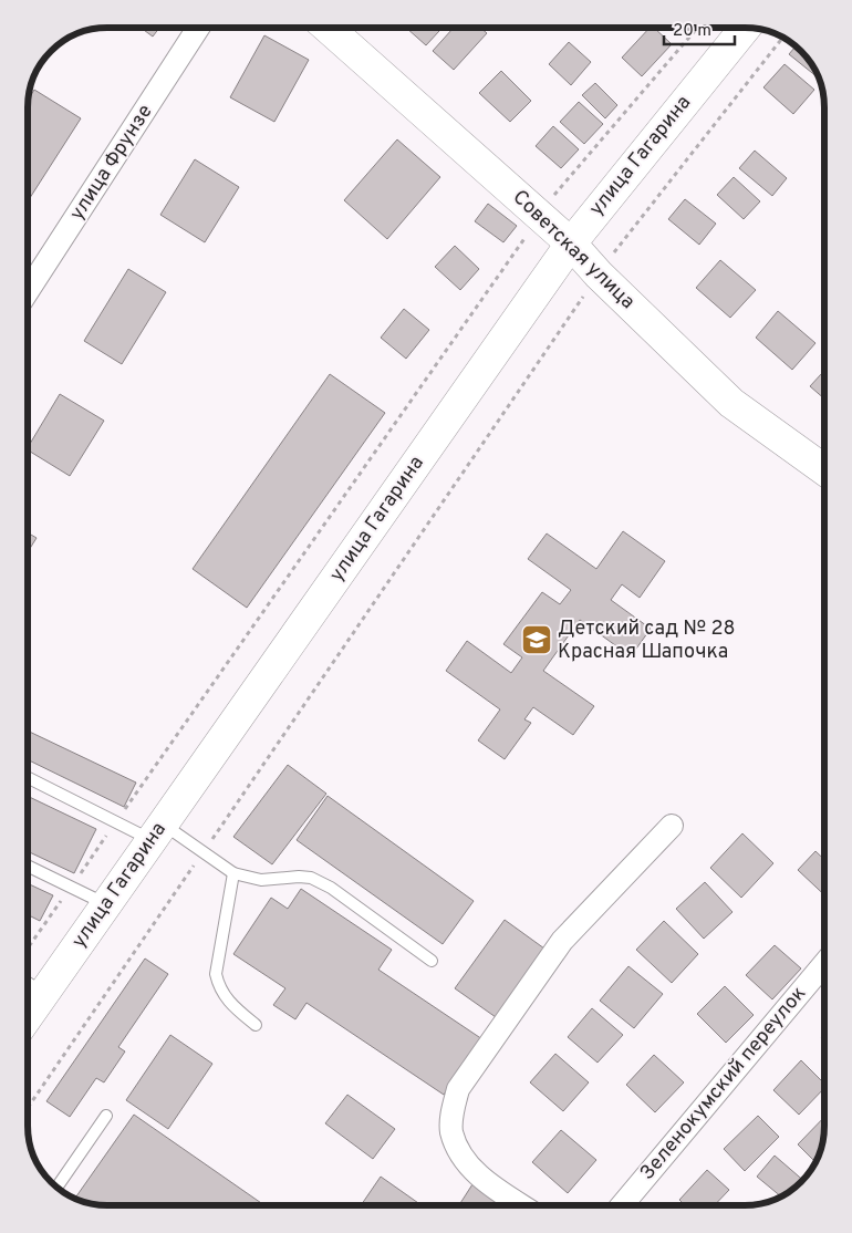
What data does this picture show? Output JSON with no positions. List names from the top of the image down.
{
  "streets": {
    "main road": ["улица Гагарина", "Советская улица"],
    "street": ["улица Фрунзе", "Зеленокумский переулок"]
  },
  "crossings": [
    ["улица Гагарина", "Советская улица"]
  ],
  "places": {
    "school or university": ["Детский сад № 28 Красная Шапочка"]
  },
  "scale_bar": "20 m"
}
